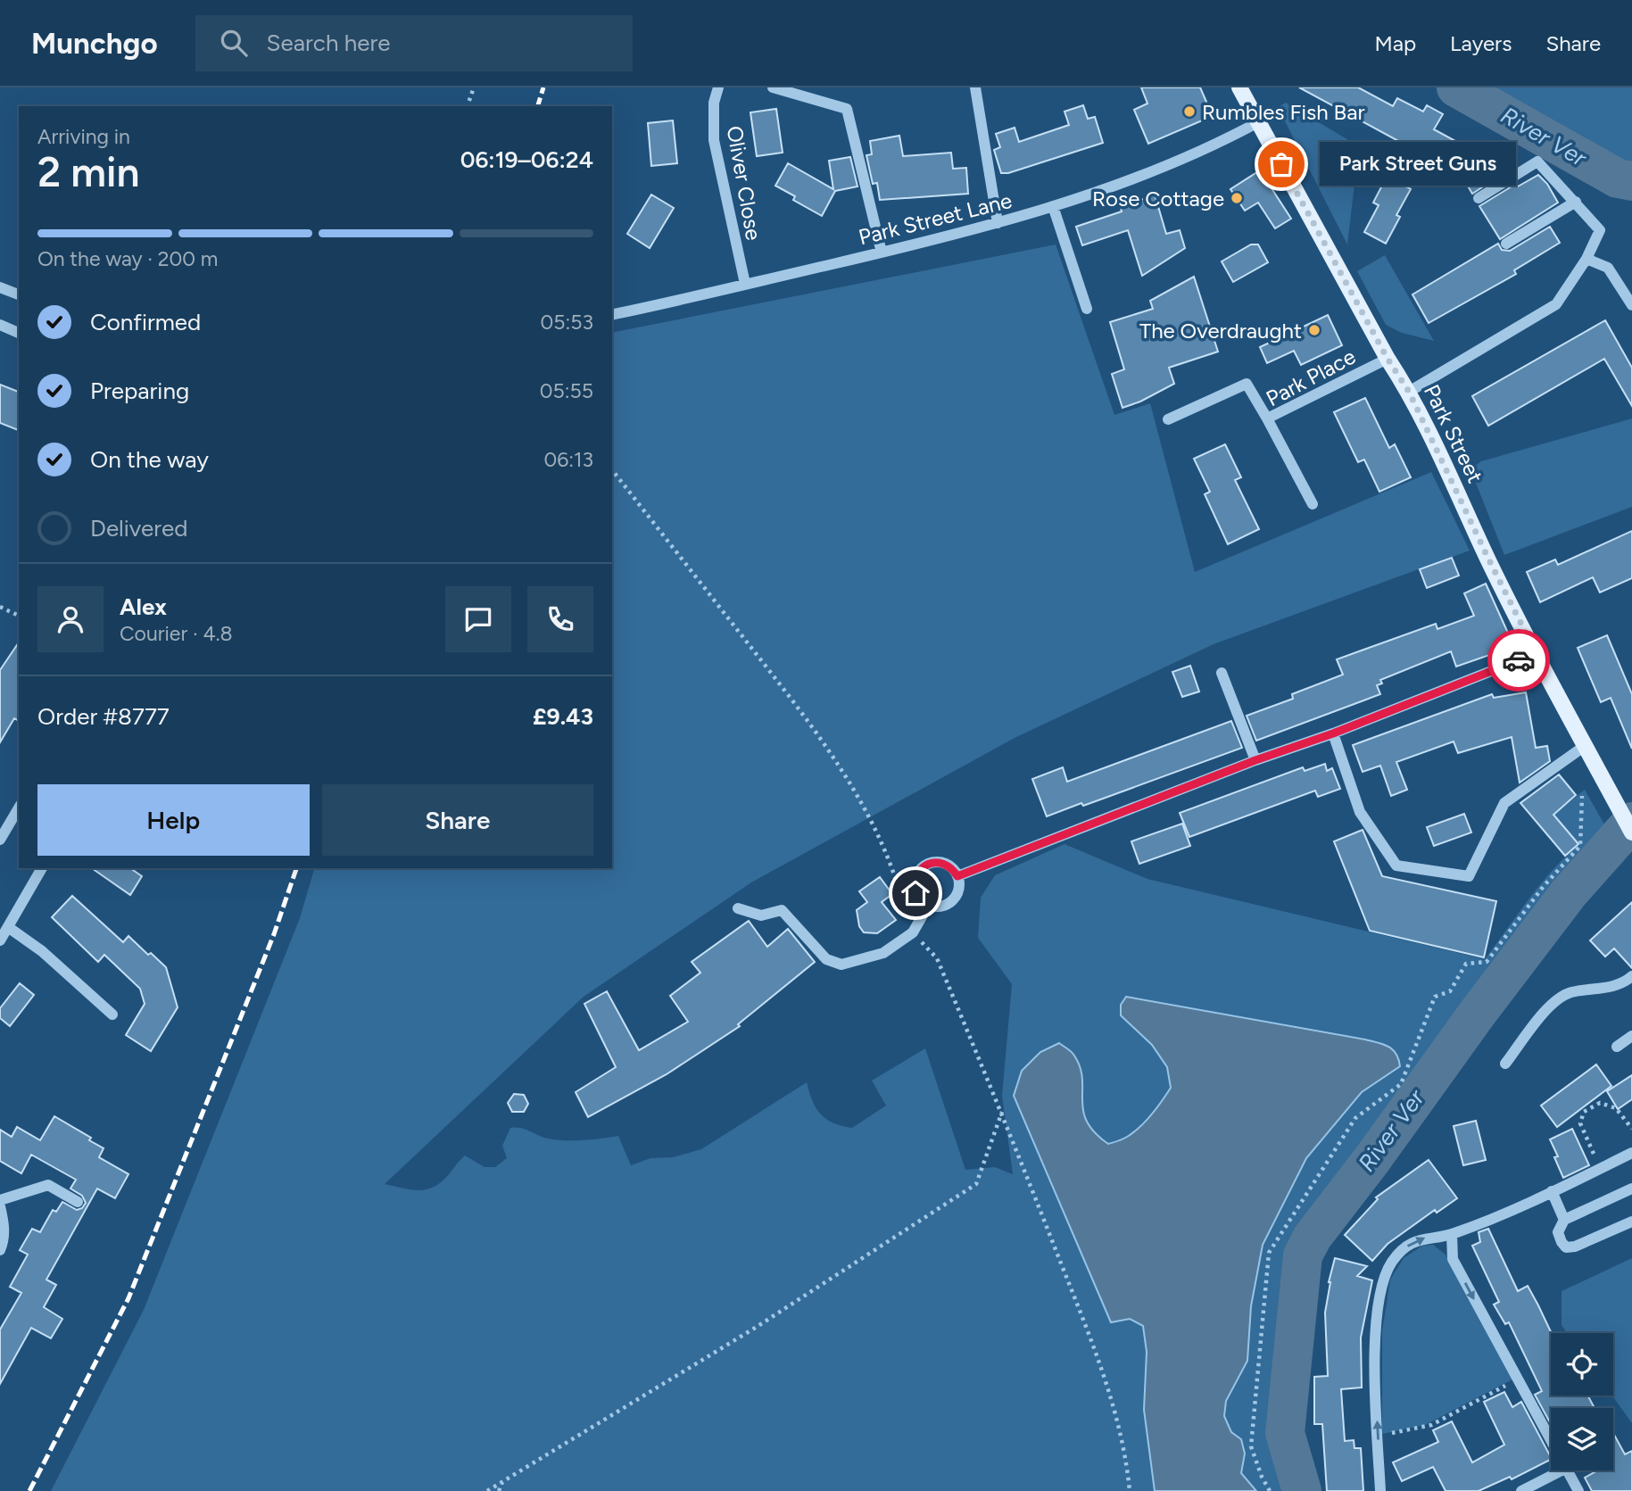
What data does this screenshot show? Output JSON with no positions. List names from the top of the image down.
{
  "streets": {
    "main road": ["Park Street"],
    "street": ["Oliver Close", "Park Street Lane", "Park Place"]
  },
  "crossings": [
    ["Oliver Close", "Park Street Lane"],
    ["Park Street Lane", "Park Street"],
    ["Park Place", "Park Street"]
  ],
  "water": ["River Ver"],
  "places": [
    "Rumbles Fish Bar",
    "Park Street Guns",
    "Rose Cottage",
    "The Overdraught"
  ],
  "page": {
    "header": "Munchgo",
    "search": "Search here",
    "nav": ["Map", "Layers", "Share"],
    "heading": ["2 min", "Arriving in", "06:19–06:24"],
    "panel": [
      "Alex",
      "Courier · 4.8",
      "Order #8777",
      "£9.43"
    ],
    "bubble": "Park Street Guns",
    "bar": "On the way · 200 m",
    "list": [
      ["Confirmed", "05:53"],
      ["Preparing", "05:55"],
      ["On the way", "06:13"],
      "Delivered"
    ],
    "buttons": ["Help", "Share"]
  }
}
